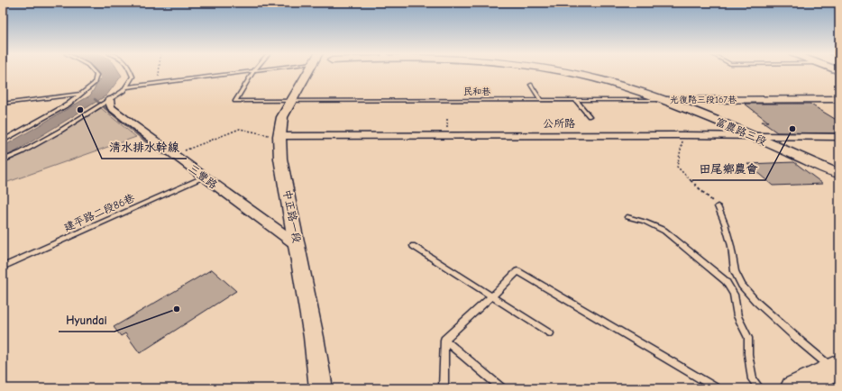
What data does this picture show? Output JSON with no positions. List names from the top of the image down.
{
  "streets": {
    "street": [
      "光復路三段167巷",
      "公所路",
      "富農路三段",
      "三豐路",
      "中正路一段"
    ],
    "lane": ["民和巷", "建平路二段86巷"]
  },
  "crossings": [
    ["民和巷", "光復路三段167巷"],
    ["民和巷", "富農路三段"],
    ["民和巷", "中正路一段"],
    ["光復路三段167巷", "富農路三段"],
    ["公所路", "富農路三段"],
    ["公所路", "中正路一段"],
    ["三豐路", "建平路二段86巷"],
    ["三豐路", "中正路一段"]
  ],
  "places": ["清水排水幹線", "田尾鄉農會", "Hyundai"]
}
